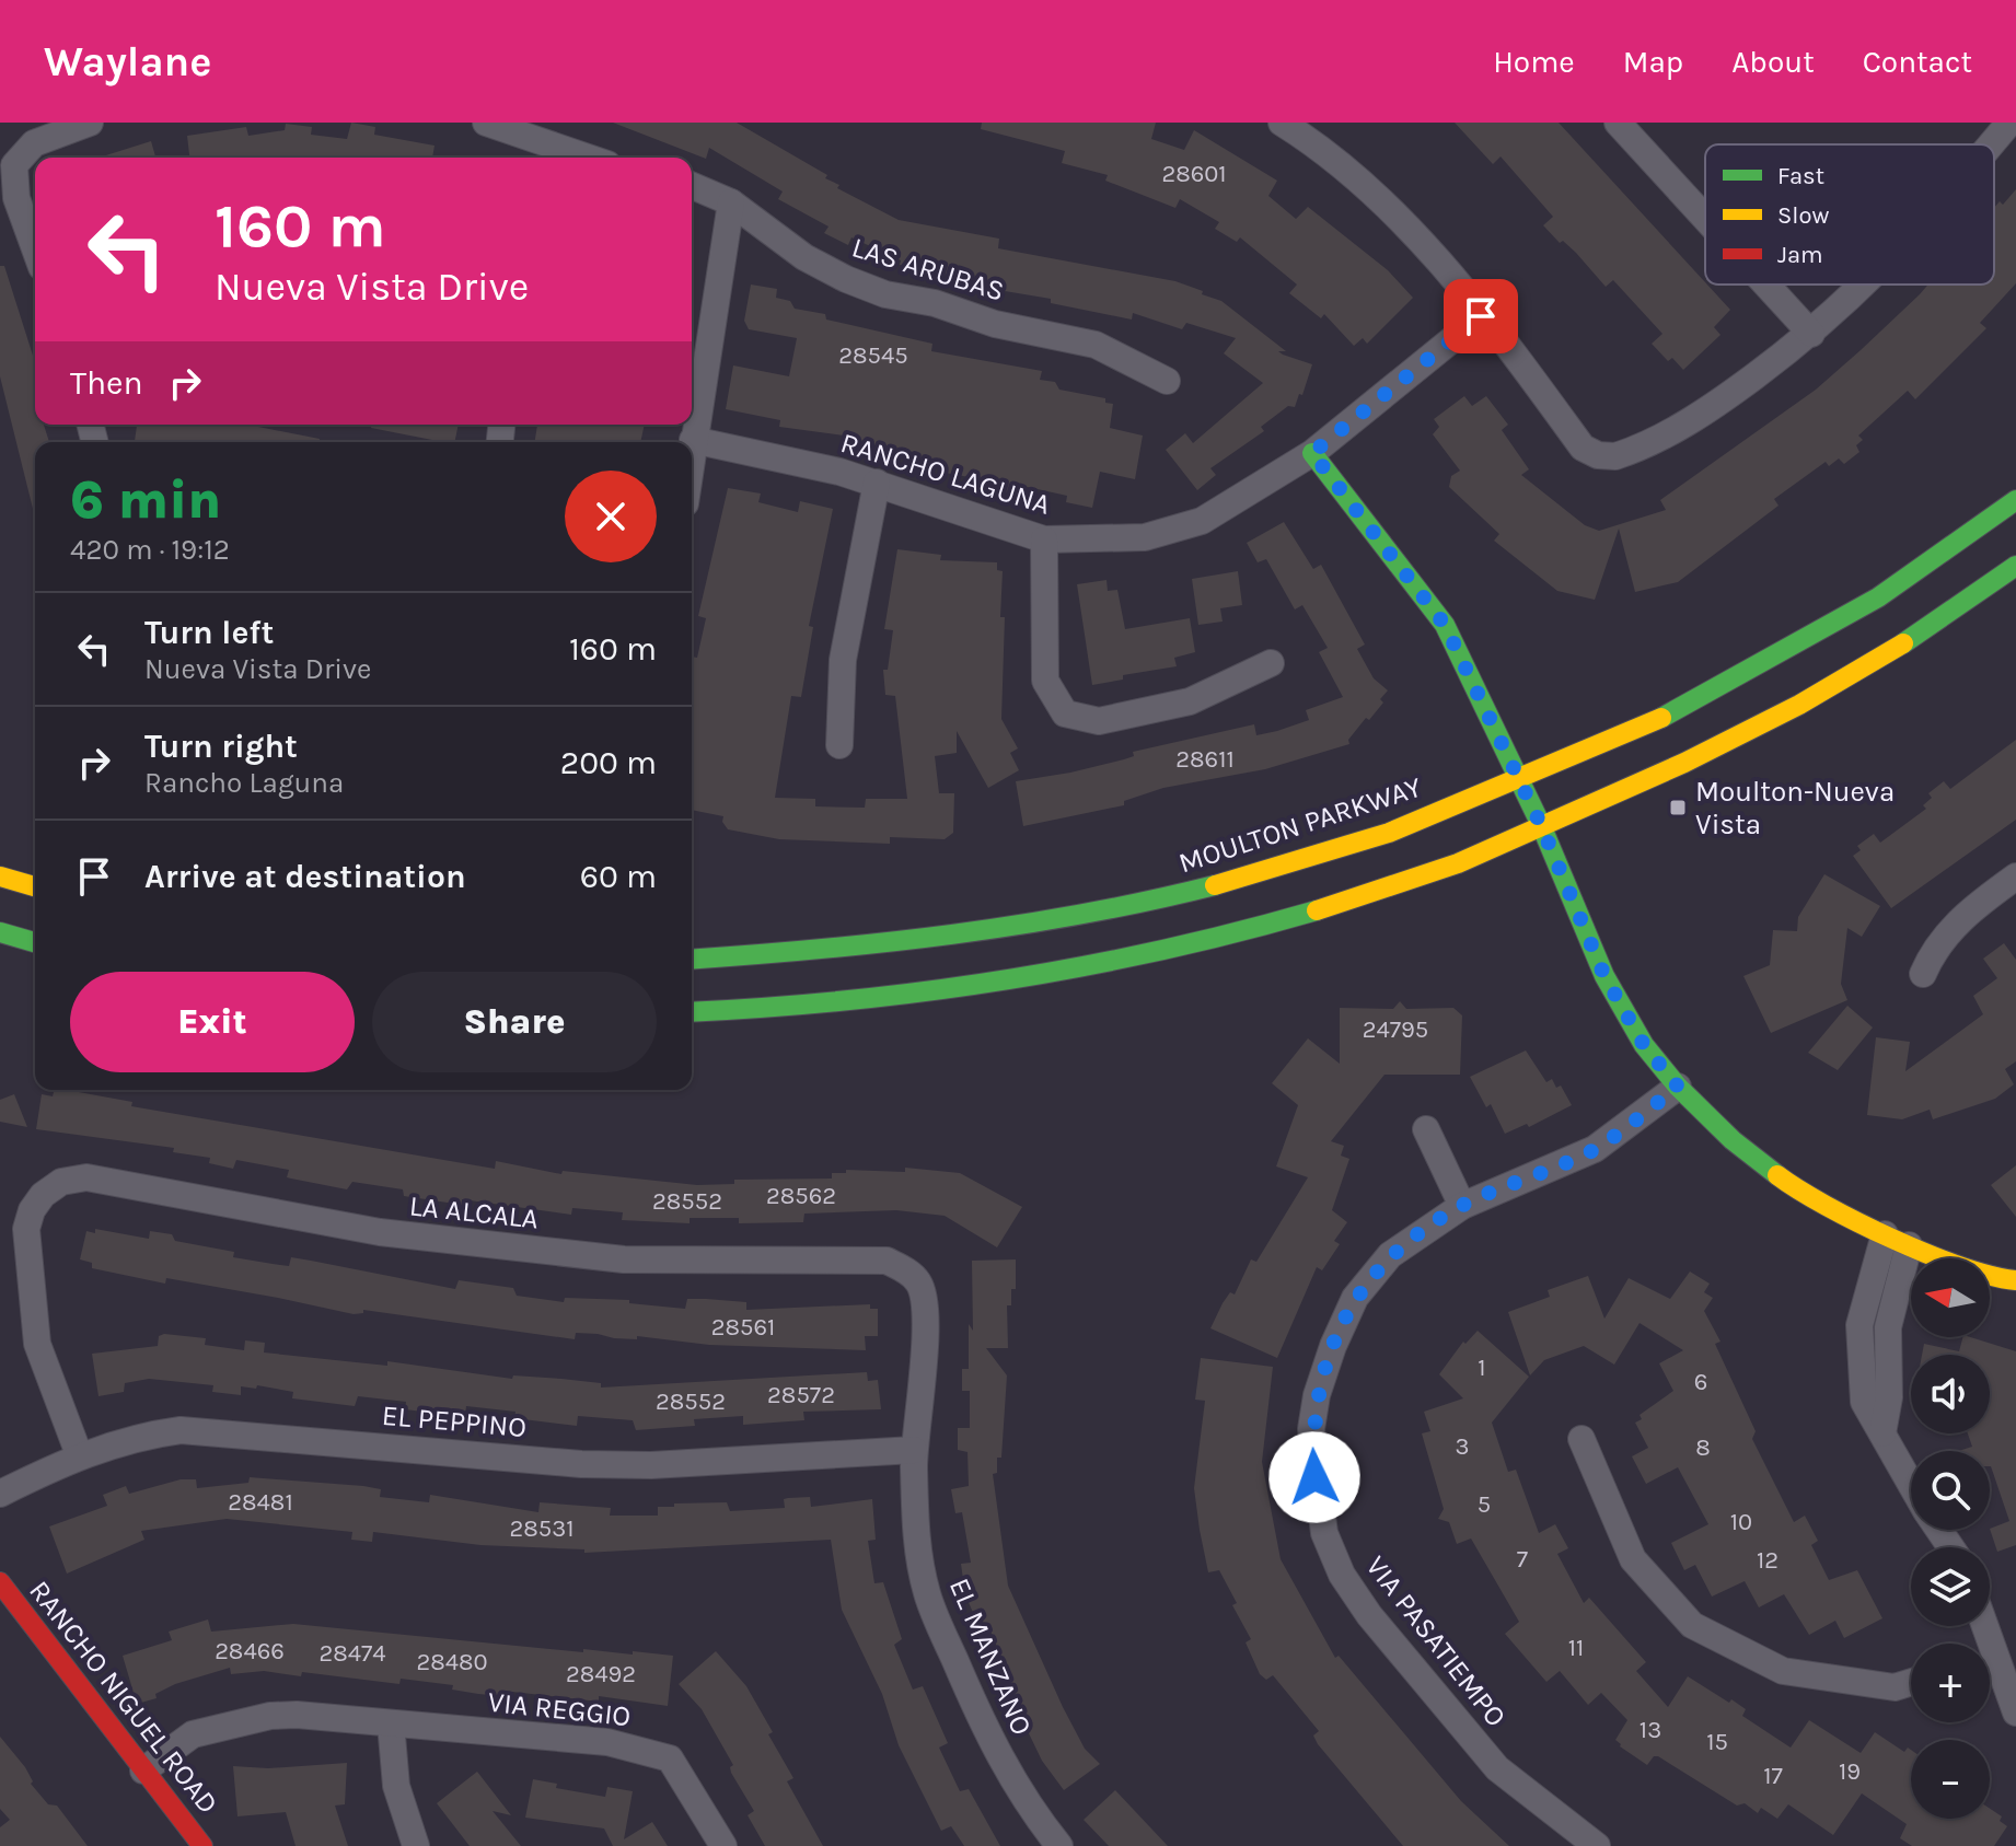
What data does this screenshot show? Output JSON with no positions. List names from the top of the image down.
{
  "streets": {
    "main road": ["MOULTON PARKWAY", "RANCHO NIGUEL ROAD"],
    "street": [
      "LAS ARUBAS",
      "RANCHO LAGUNA",
      "LA ALCALA",
      "EL PEPPINO",
      "VIA PASATIEMPO",
      "EL MANZANO",
      "VIA REGGIO"
    ]
  },
  "crossings": [
    ["LA ALCALA", "EL PEPPINO"],
    ["LA ALCALA", "EL MANZANO"],
    ["EL PEPPINO", "EL MANZANO"],
    ["RANCHO NIGUEL ROAD", "VIA REGGIO"]
  ],
  "places": {
    "transit": ["Moulton-Nueva Vista"]
  },
  "house_numbers": [
    "28601",
    "28545",
    "28611",
    "24795",
    "28562",
    "28552",
    "28561",
    "1",
    "6",
    "28572",
    "28552",
    "3",
    "8",
    "28481",
    "5",
    "10",
    "28531",
    "7",
    "12",
    "11",
    "28466",
    "28474",
    "28480",
    "28492",
    "13",
    "15",
    "19",
    "17"
  ],
  "legend": ["Fast", "Slow", "Jam"],
  "north": "left",
  "page": {
    "header": "Waylane",
    "nav": [
      "Home",
      "Map",
      "About",
      "Contact"
    ],
    "turn": ["160 m", "Nueva Vista Drive"],
    "then": "Then",
    "heading": ["6 min", "420 m · 19:12"],
    "list": [
      {
        "name": "Turn left",
        "note": "Nueva Vista Drive",
        "value": "160 m"
      },
      {
        "name": "Turn right",
        "note": "Rancho Laguna",
        "value": "200 m"
      },
      {
        "name": "Arrive at destination",
        "value": "60 m"
      }
    ],
    "buttons": ["Exit", "Share"],
    "map_buttons": ["+", "−"]
  }
}
